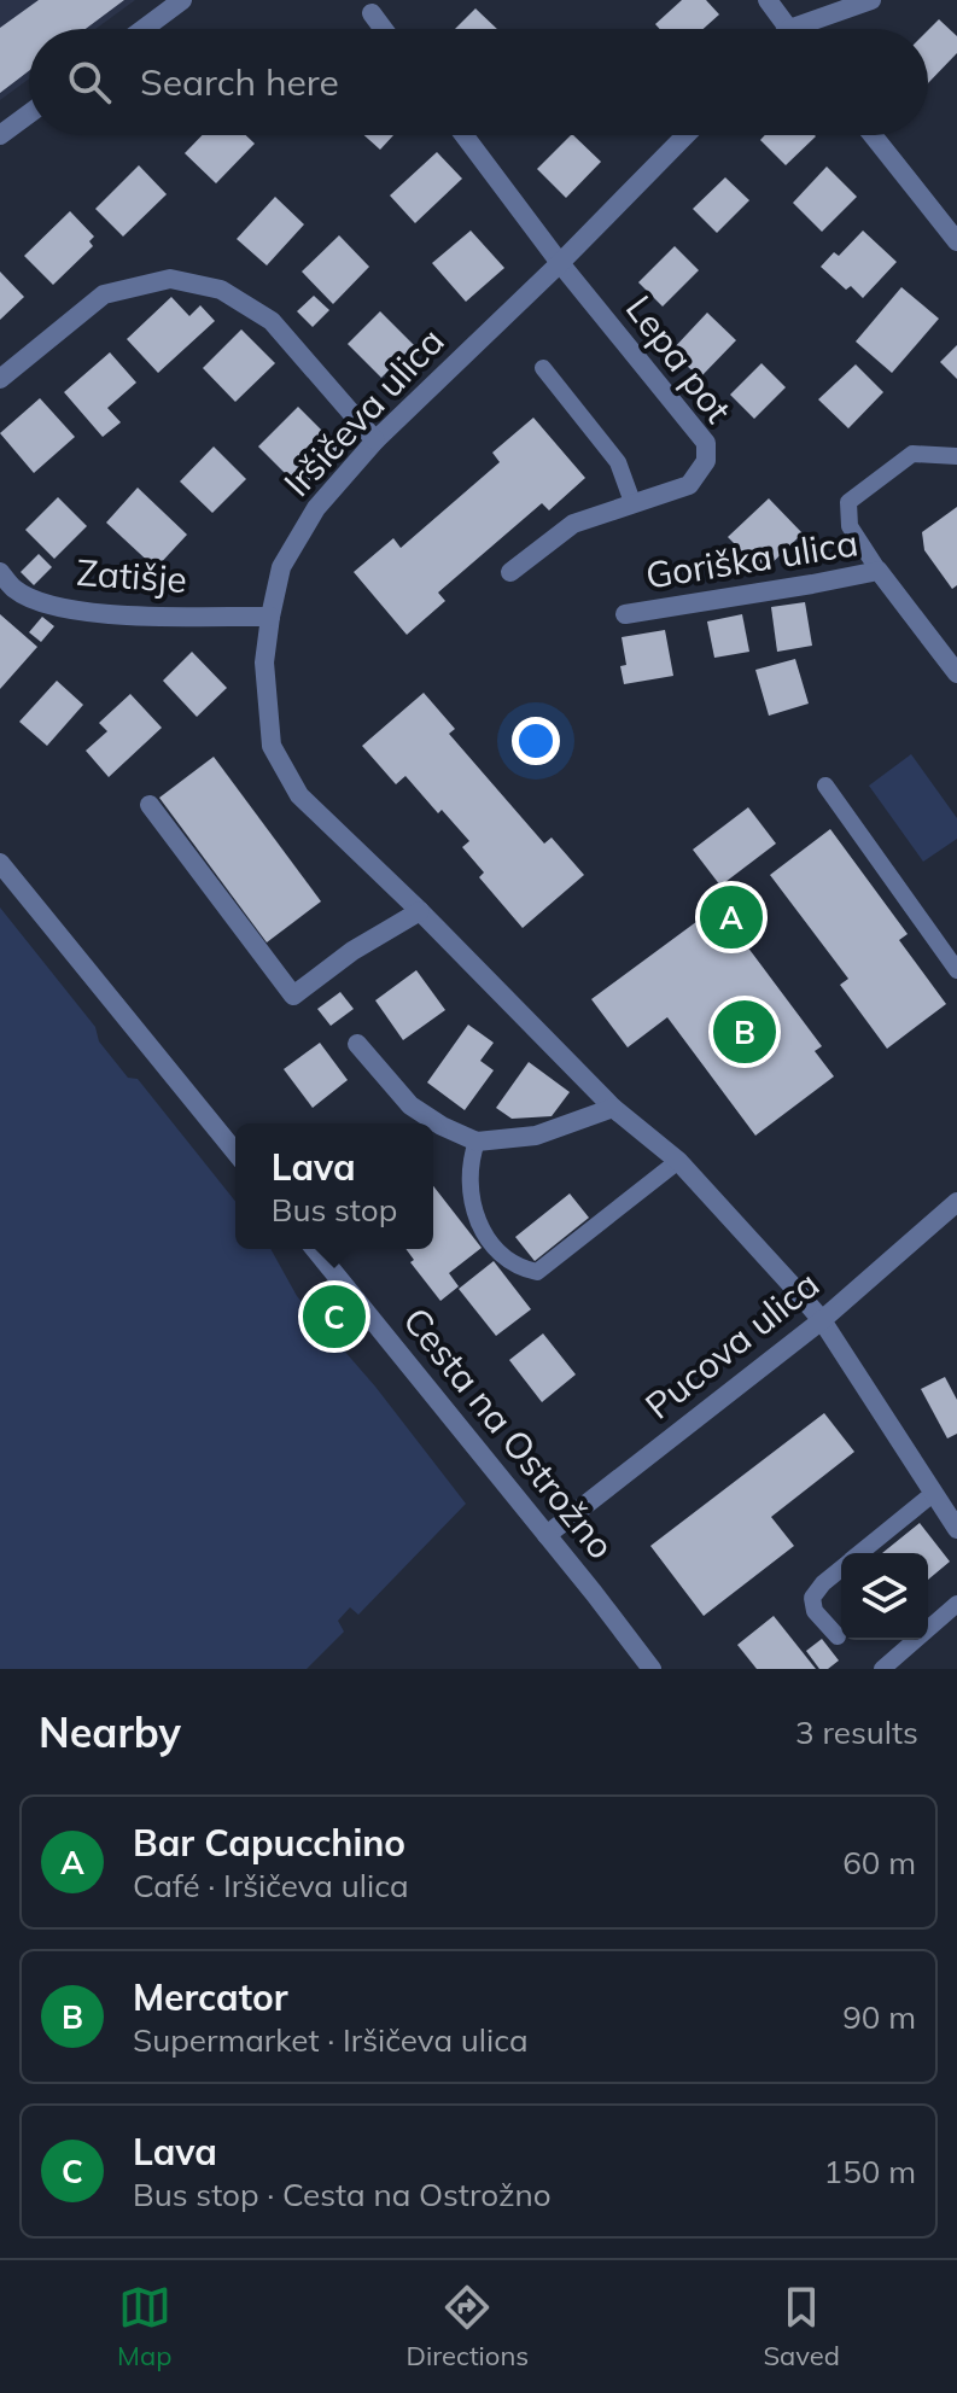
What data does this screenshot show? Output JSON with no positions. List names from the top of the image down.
{
  "streets": {
    "street": [
      "Lepa pot",
      "Iršičeva ulica",
      "Goriška ulica",
      "Zatišje",
      "Pucova ulica",
      "Cesta na Ostrožno"
    ]
  },
  "crossings": [
    ["Lepa pot", "Iršičeva ulica"],
    ["Iršičeva ulica", "Zatišje"],
    ["Iršičeva ulica", "Pucova ulica"],
    ["Pucova ulica", "Cesta na Ostrožno"]
  ],
  "page": {
    "search": "Search here",
    "pins": ["A", "B", "C"],
    "popup": ["Lava", "Bus stop"],
    "heading": ["Nearby", "3 results"],
    "list": [
      {
        "mark": "A",
        "name": "Bar Capucchino",
        "note": "Café · Iršičeva ulica",
        "value": "60 m"
      },
      {
        "mark": "B",
        "name": "Mercator",
        "note": "Supermarket · Iršičeva ulica",
        "value": "90 m"
      },
      {
        "mark": "C",
        "name": "Lava",
        "note": "Bus stop · Cesta na Ostrožno",
        "value": "150 m"
      }
    ],
    "nav": ["Map", "Directions", "Saved"]
  }
}
